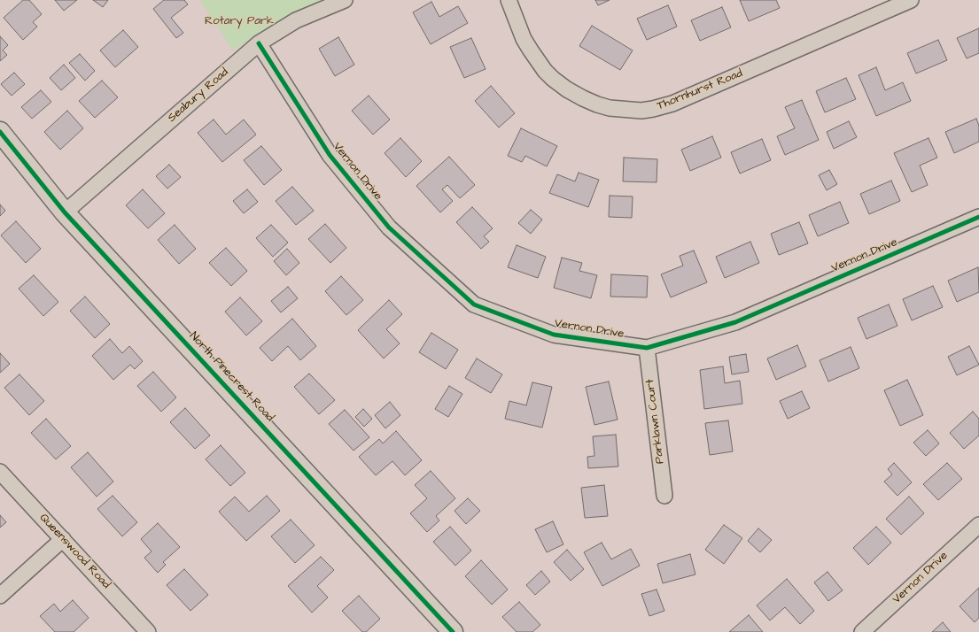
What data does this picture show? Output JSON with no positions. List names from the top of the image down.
{
  "streets": {
    "street": [
      "Thornhurst Road",
      "Seabury Road",
      "Vernon Drive",
      "North Pinecrest Road",
      "Parklawn Court",
      "Queenswood Road"
    ]
  },
  "crossings": [
    ["Seabury Road", "Vernon Drive"],
    ["Seabury Road", "North Pinecrest Road"],
    ["Vernon Drive", "Parklawn Court"]
  ],
  "parks": ["Rotary Park"]
}
